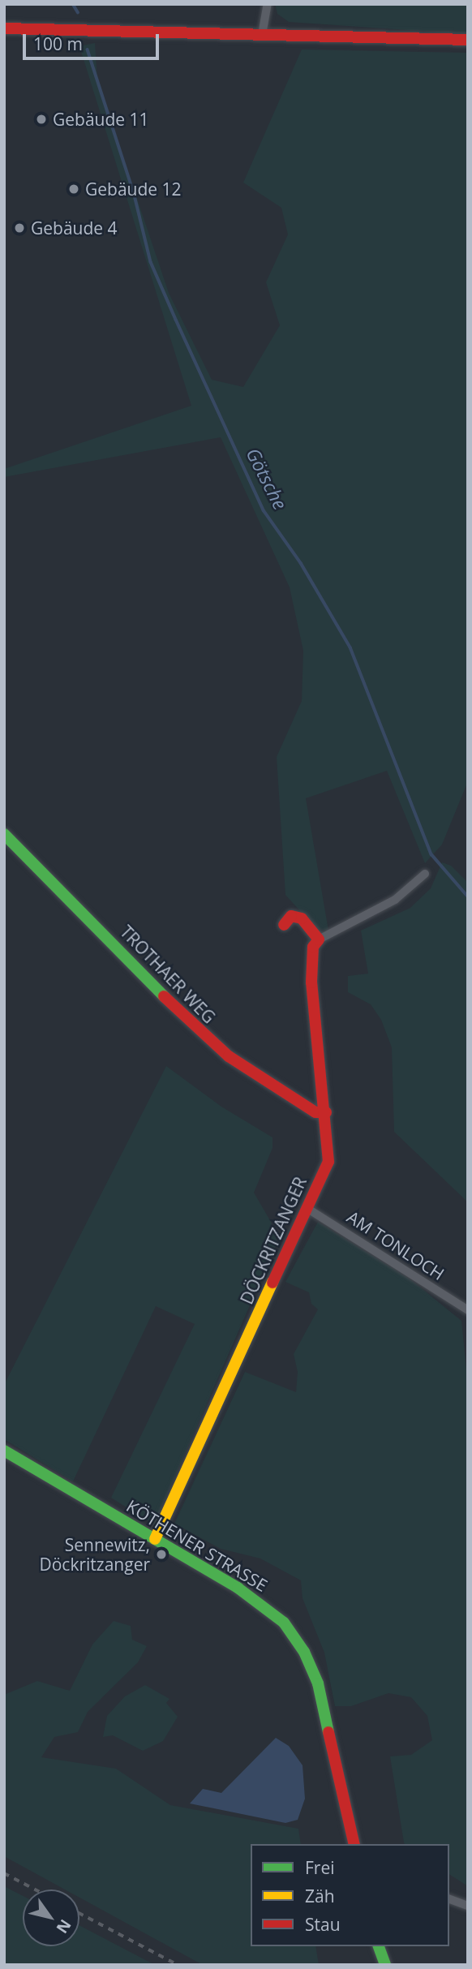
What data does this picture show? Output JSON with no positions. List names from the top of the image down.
{
  "streets": {
    "street": [
      "TROTHAER WEG",
      "DÖCKRITZANGER",
      "AM TONLOCH",
      "KÖTHENER STRASSE"
    ]
  },
  "crossings": [
    ["TROTHAER WEG", "DÖCKRITZANGER"],
    ["DÖCKRITZANGER", "AM TONLOCH"],
    ["DÖCKRITZANGER", "KÖTHENER STRASSE"]
  ],
  "water": ["Götsche"],
  "places": [
    "Gebäude 11",
    "Gebäude 12",
    "Gebäude 4",
    "Sennewitz, Döckritzanger"
  ],
  "legend": ["Frei", "Zäh", "Stau"],
  "scale_bar": "100 m",
  "north": "bottom right"
}
